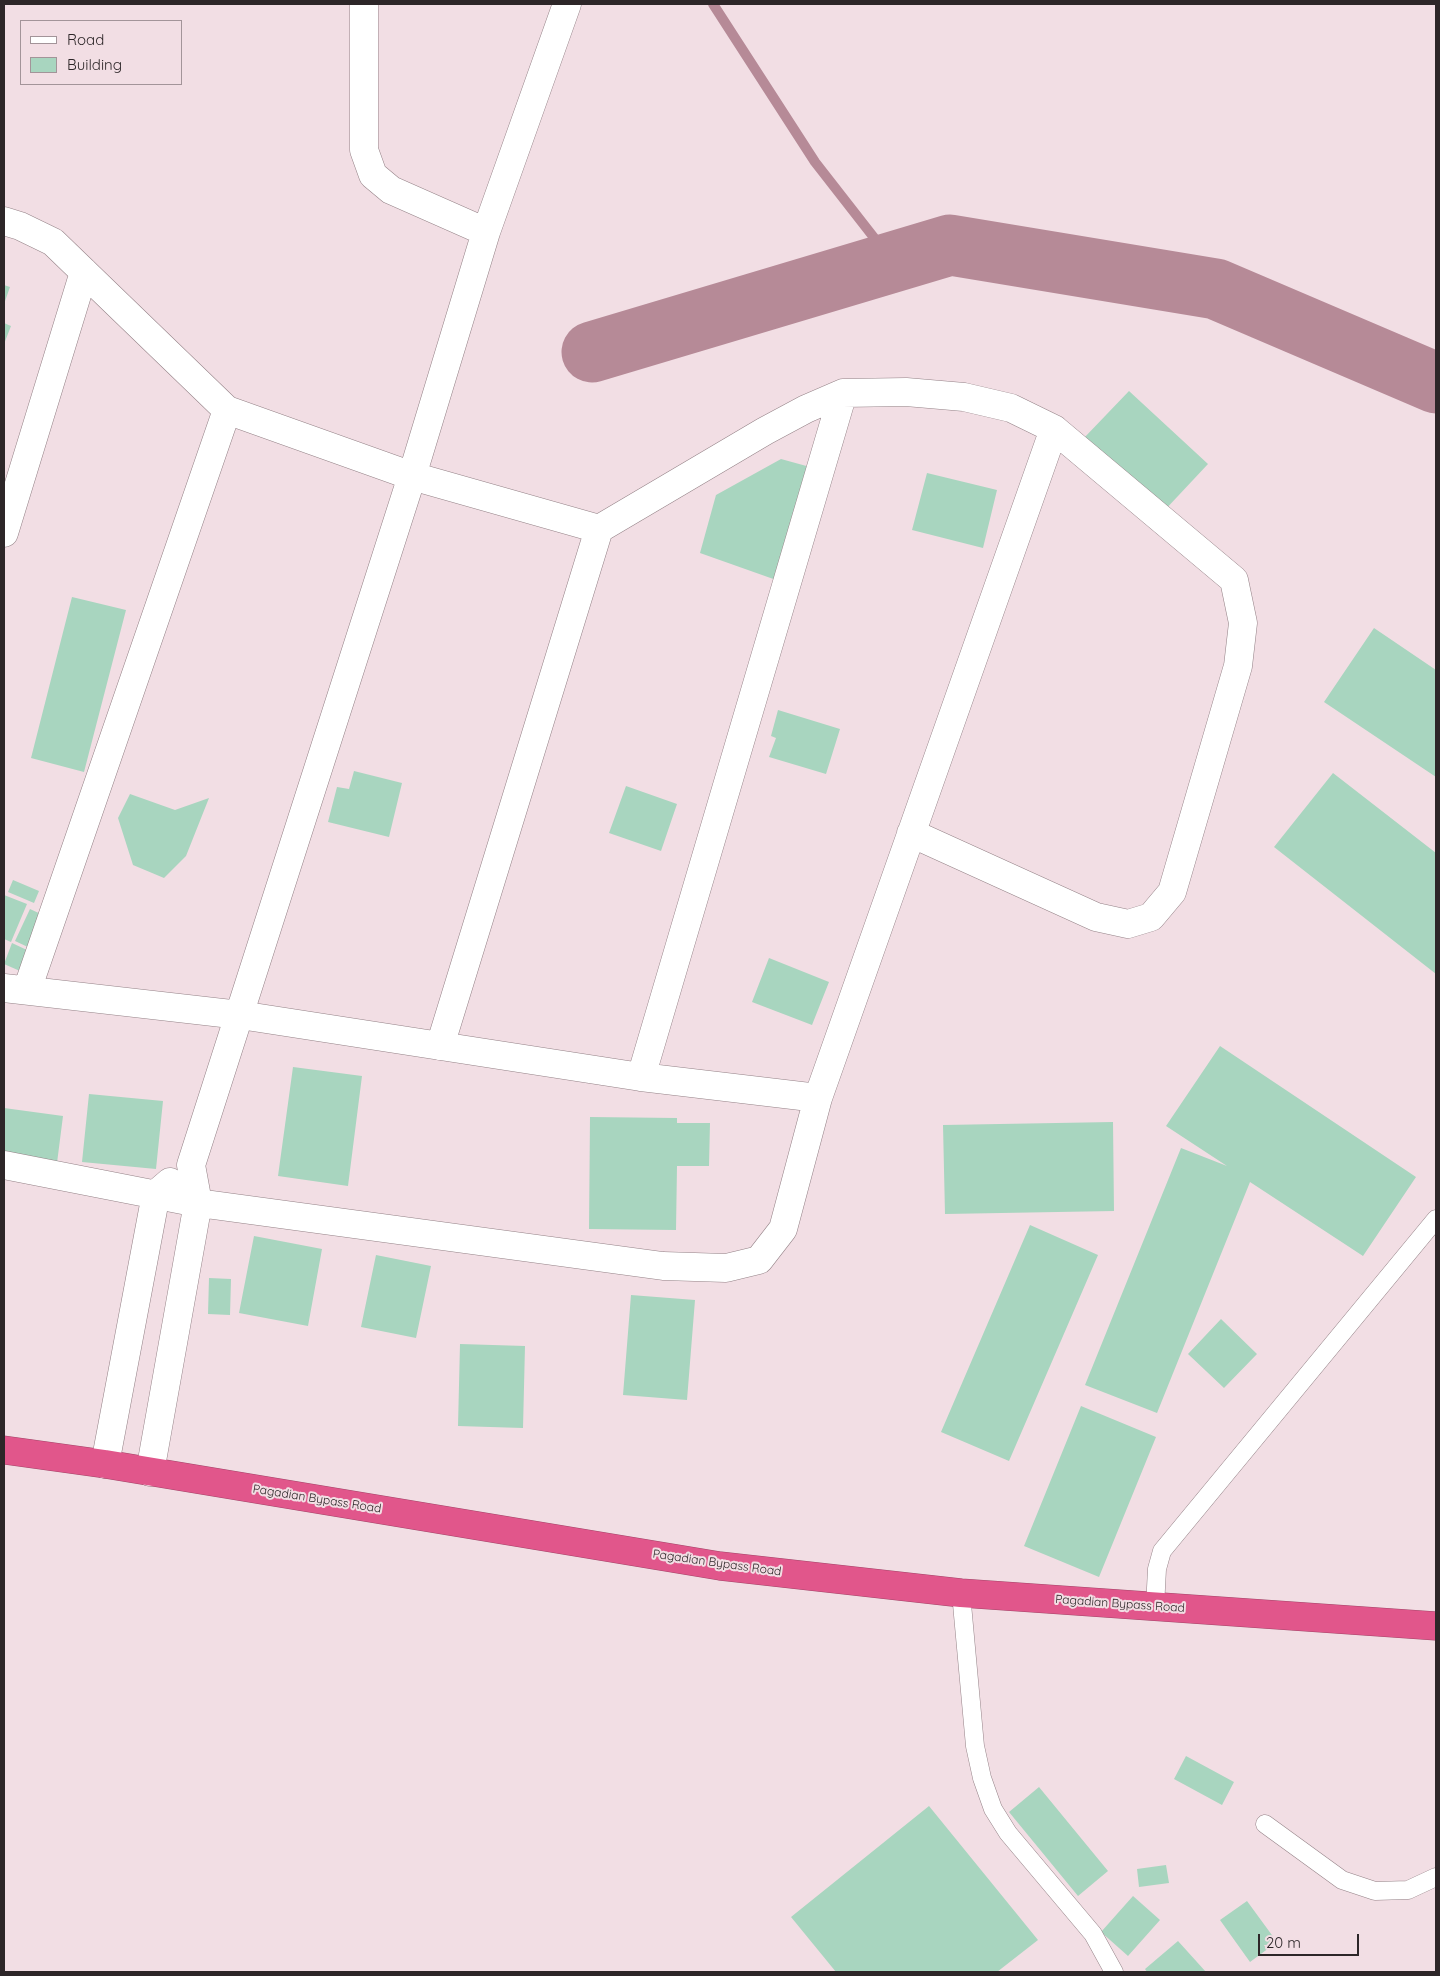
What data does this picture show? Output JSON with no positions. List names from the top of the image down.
{
  "streets": {
    "highway": ["Pagadian Bypass Road"]
  },
  "legend": ["Road", "Building"],
  "scale_bar": "20 m"
}
